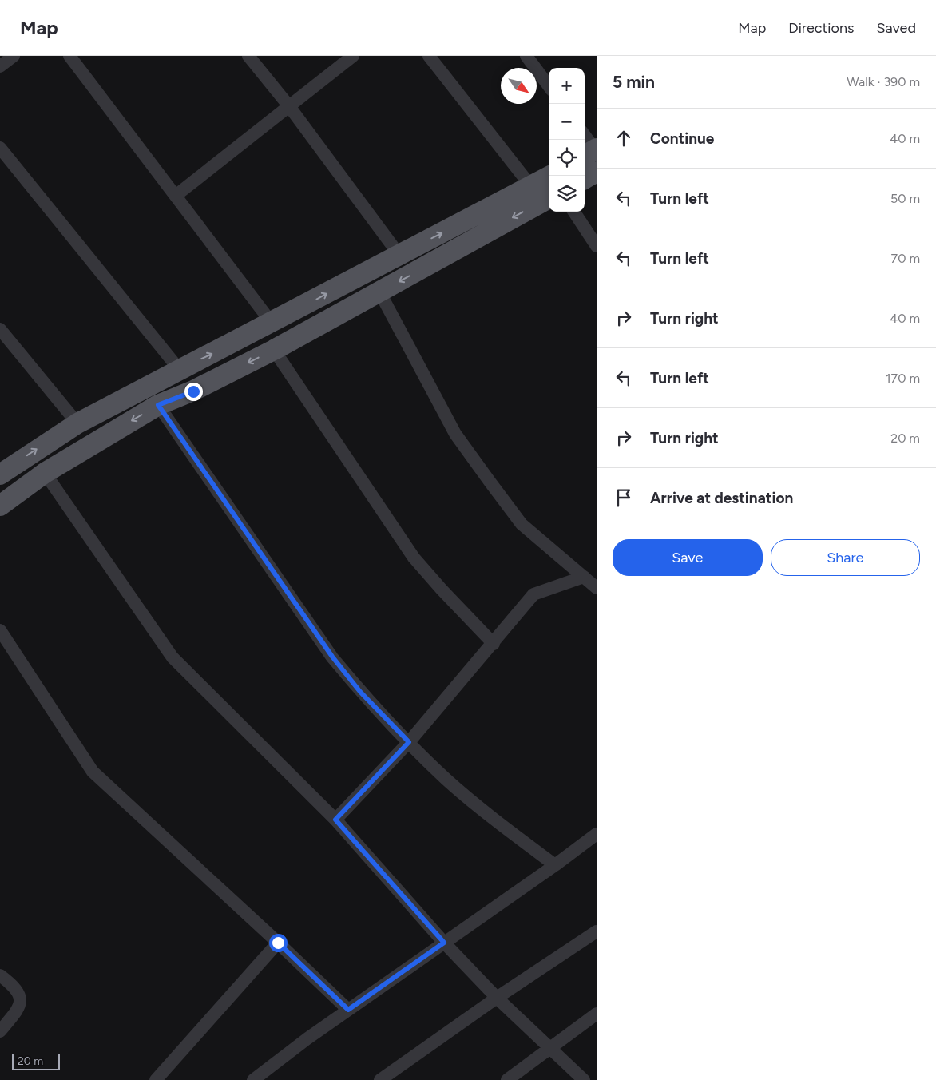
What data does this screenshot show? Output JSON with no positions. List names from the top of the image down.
{
  "scale_bar": "20 m",
  "north": "bottom right",
  "page": {
    "header": "Map",
    "nav": ["Map", "Directions", "Saved"],
    "heading": ["5 min", "Walk · 390 m"],
    "map_buttons": ["+", "−"],
    "list": [
      ["Continue", "40 m"],
      ["Turn left", "50 m"],
      ["Turn left", "70 m"],
      ["Turn right", "40 m"],
      ["Turn left", "170 m"],
      ["Turn right", "20 m"],
      "Arrive at destination"
    ],
    "buttons": ["Save", "Share"],
    "scale": "20 m"
  }
}
